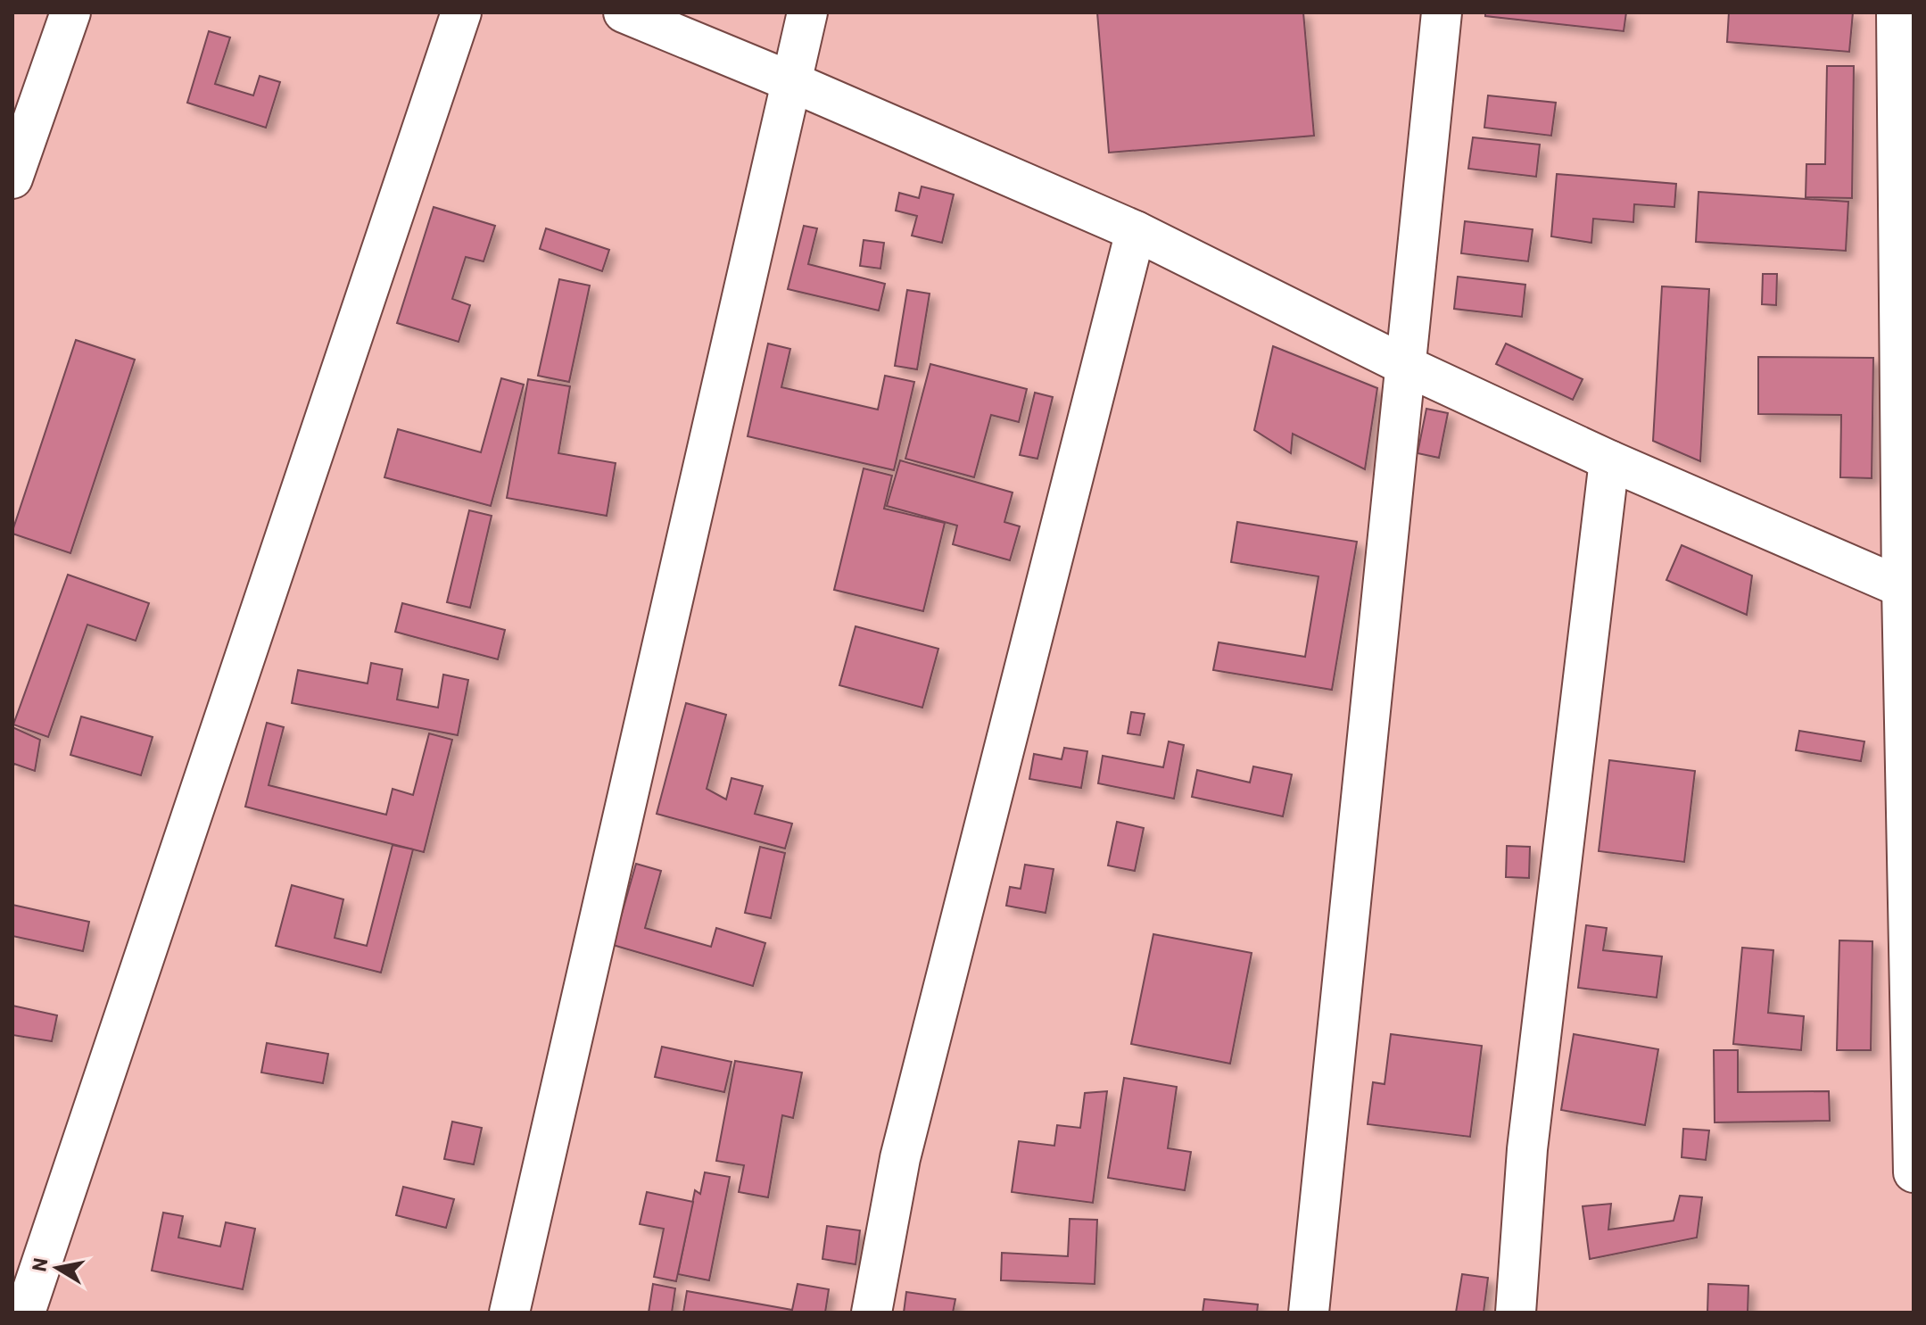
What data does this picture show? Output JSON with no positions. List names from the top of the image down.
{
  "north": "left"
}
